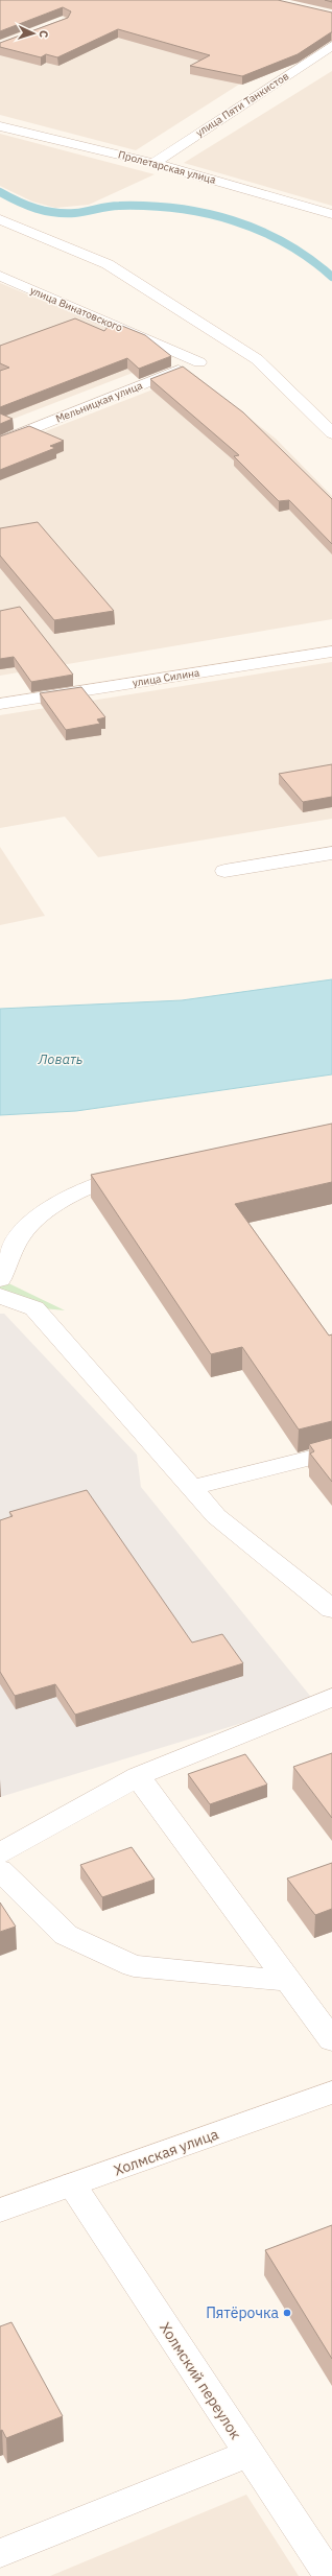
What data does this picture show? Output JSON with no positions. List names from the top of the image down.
{
  "streets": {
    "street": [
      "улица Пяти Танкистов",
      "Пролетарская улица",
      "улица Винатовского",
      "Мельницкая улица",
      "улица Силина",
      "Холмская улица",
      "Холмский переулок"
    ]
  },
  "crossings": [
    ["улица Пяти Танкистов", "Пролетарская улица"],
    ["улица Винатовского", "Мельницкая улица"],
    ["Холмская улица", "Холмский переулок"]
  ],
  "water": ["Ловать"],
  "places": ["Пятёрочка"],
  "north": "right"
}
